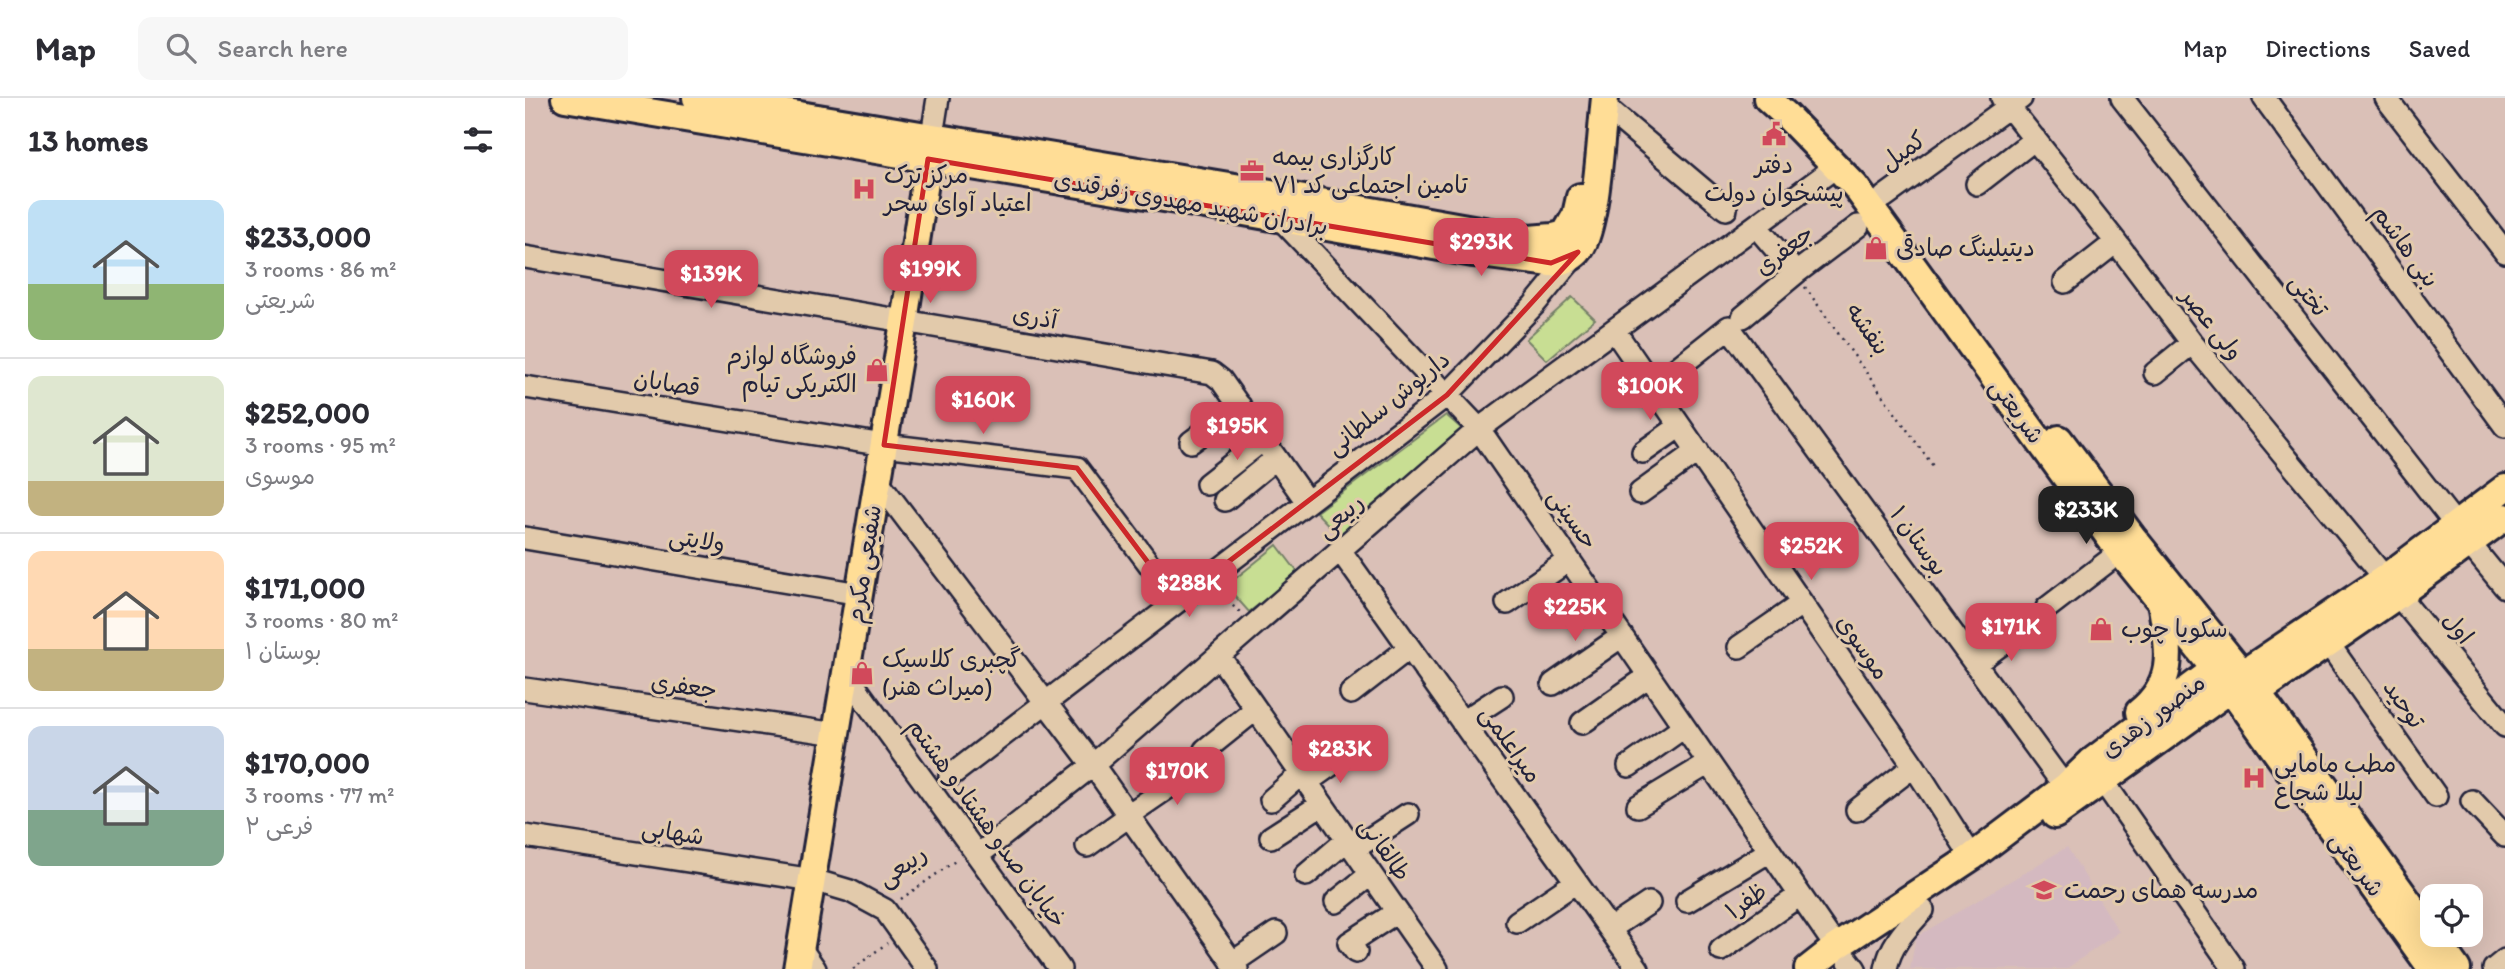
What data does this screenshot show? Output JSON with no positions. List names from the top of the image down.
{
  "streets": {
    "main road": [
      "برادران شهید مهدوی زفرقندی",
      "شریعتی",
      "شفیعی مکرم",
      "منصور زهدی"
    ],
    "street": [
      "کمیل",
      "بنی هاشم",
      "جعفری",
      "تختی",
      "آذری",
      "ولی عصر",
      "قصابان",
      "داریوش سلطانی",
      "ربیعی",
      "حسینی",
      "ولایتی",
      "بوستان ۱",
      "اول",
      "موسوی",
      "توحید",
      "میراعلمی",
      "خیابان صدو هشتادو هشتم",
      "شهابی",
      "طالقانی",
      "ظفر۱"
    ],
    "path": ["بنفشه"]
  },
  "crossings": [
    ["کمیل", "ولی عصر"],
    ["کمیل", "شریعتی"],
    ["برادران شهید مهدوی زفرقندی", "داریوش سلطانی"],
    ["برادران شهید مهدوی زفرقندی", "حسینی"],
    ["برادران شهید مهدوی زفرقندی", "شفیعی مکرم"],
    ["جعفری", "بنفشه"],
    ["جعفری", "بوستان ۱"],
    ["جعفری", "شفیعی مکرم"],
    ["جعفری", "موسوی"],
    ["تختی", "منصور زهدی"],
    ["آذری", "داریوش سلطانی"],
    ["آذری", "شفیعی مکرم"],
    ["ولی عصر", "اول"],
    ["ولی عصر", "منصور زهدی"],
    ["قصابان", "داریوش سلطانی"],
    ["قصابان", "شفیعی مکرم"],
    ["داریوش سلطانی", "حسینی"],
    ["شریعتی", "ربیعی"],
    ["شریعتی", "منصور زهدی"],
    ["ربیعی", "حسینی"],
    ["ربیعی", "موسوی"],
    ["ربیعی", "میراعلمی"],
    ["ربیعی", "خیابان صدو هشتادو هشتم"],
    ["ربیعی", "شهابی"],
    ["ربیعی", "طالقانی"],
    ["حسینی", "منصور زهدی"],
    ["حسینی", "ظفر۱"],
    ["ولایتی", "شفیعی مکرم"],
    ["بوستان ۱", "منصور زهدی"],
    ["شفیعی مکرم", "خیابان صدو هشتادو هشتم"],
    ["شفیعی مکرم", "شهابی"],
    ["اول", "منصور زهدی"],
    ["موسوی", "منصور زهدی"],
    ["توحید", "منصور زهدی"]
  ],
  "places": {
    "public building": ["دفتر پیشخوان دولت"],
    "office": ["کارگزاری بیمه تامین اجتماعی کد ۷۱"],
    "hospital": ["مرکز ترک اعتیاد آوای سحر", "مطب مامایی لیلا شجاع"],
    "shop": [
      "دیتیلینگ صادقی",
      "فروشگاه لوازم الکتریکی تیام",
      "سکویا چوب",
      "گچبری کلاسیک (میراث هنر)"
    ],
    "school or university": ["مدرسه همای رحمت"]
  },
  "page": {
    "header": "Map",
    "search": "Search here",
    "nav": ["Map", "Directions", "Saved"],
    "heading": "13 homes",
    "list": [
      {
        "name": "$233,000",
        "note": "3 rooms · 86 m² · شریعتی"
      },
      {
        "name": "$252,000",
        "note": "3 rooms · 95 m² · موسوی"
      },
      {
        "name": "$171,000",
        "note": "3 rooms · 80 m² · بوستان ۱"
      },
      {
        "name": "$170,000",
        "note": "3 rooms · 77 m² · فرعی ۲"
      }
    ],
    "price": [
      "$293K",
      "$199K",
      "$139K",
      "$100K",
      "$160K",
      "$195K",
      "$233K",
      "$252K",
      "$288K",
      "$225K",
      "$171K",
      "$283K",
      "$170K"
    ]
  }
}
